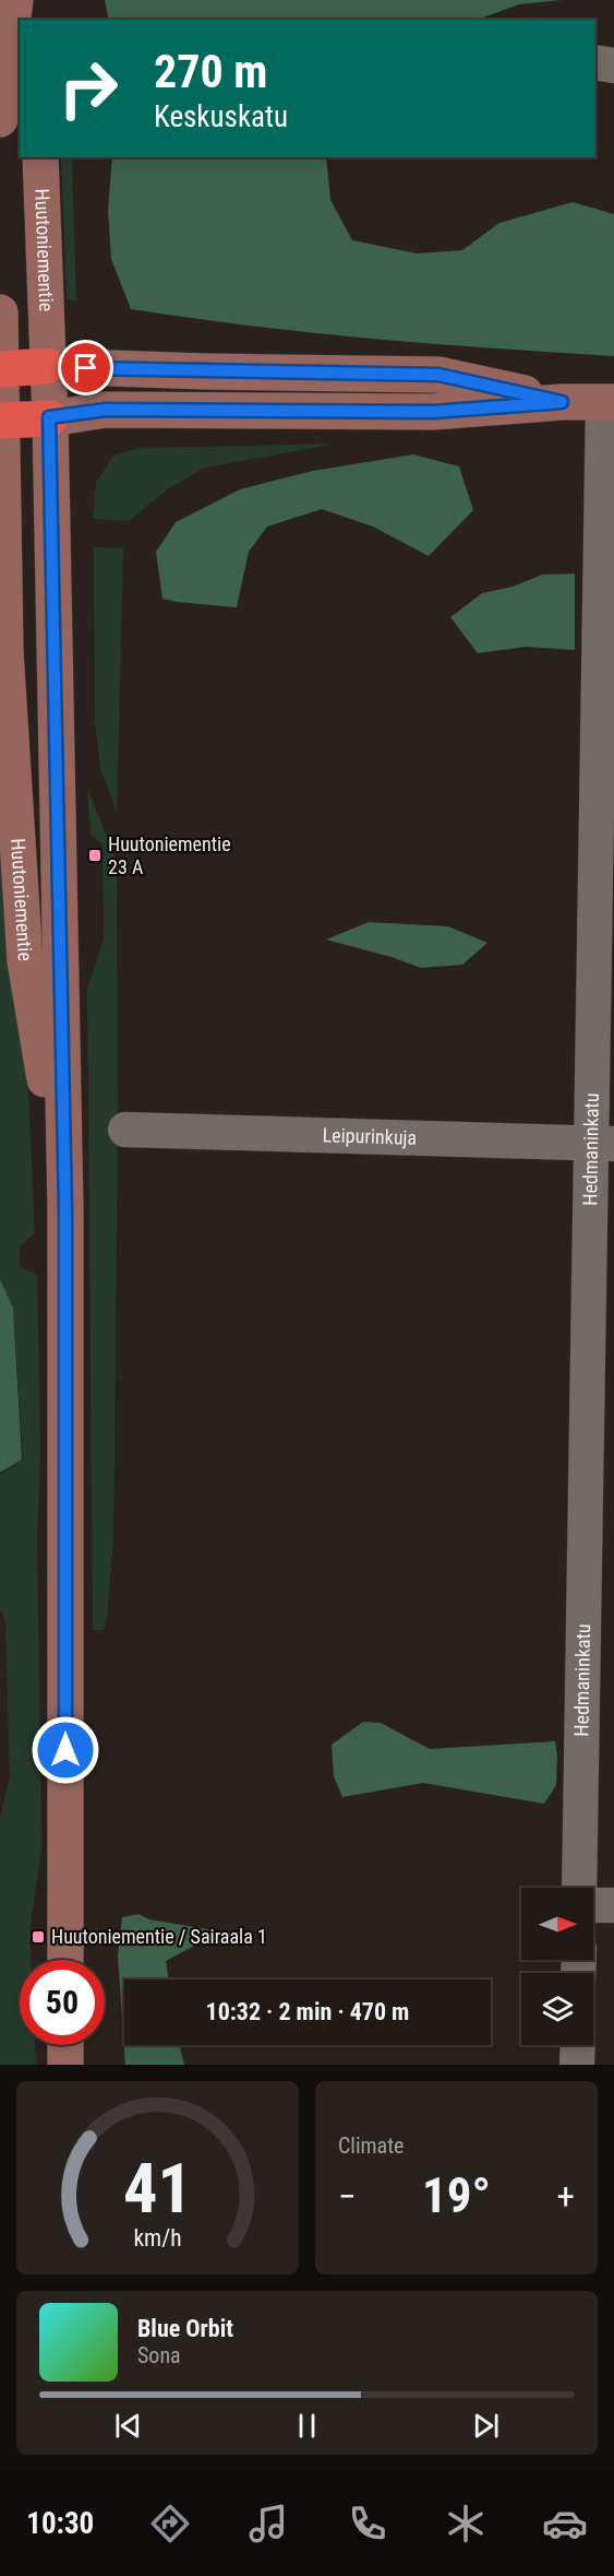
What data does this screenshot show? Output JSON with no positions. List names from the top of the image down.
{
  "streets": {
    "main road": ["Huutoniementie"],
    "street": ["Leipurinkuja", "Hedmaninkatu"]
  },
  "crossings": [
    ["Leipurinkuja", "Hedmaninkatu"]
  ],
  "places": {
    "transit": ["Huutoniementie 23 A", "Huutoniementie / Sairaala 1"]
  },
  "north": "right",
  "page": {
    "turn": ["270 m", "Keskuskatu"],
    "limit": "50",
    "trip": "10:32 · 2 min · 470 m",
    "tile": "Climate",
    "heat": ["−", "19°", "+"],
    "song": ["Blue Orbit", "Sona"],
    "tabs": "10:30",
    "gauge": ["41", "km/h"]
  }
}
